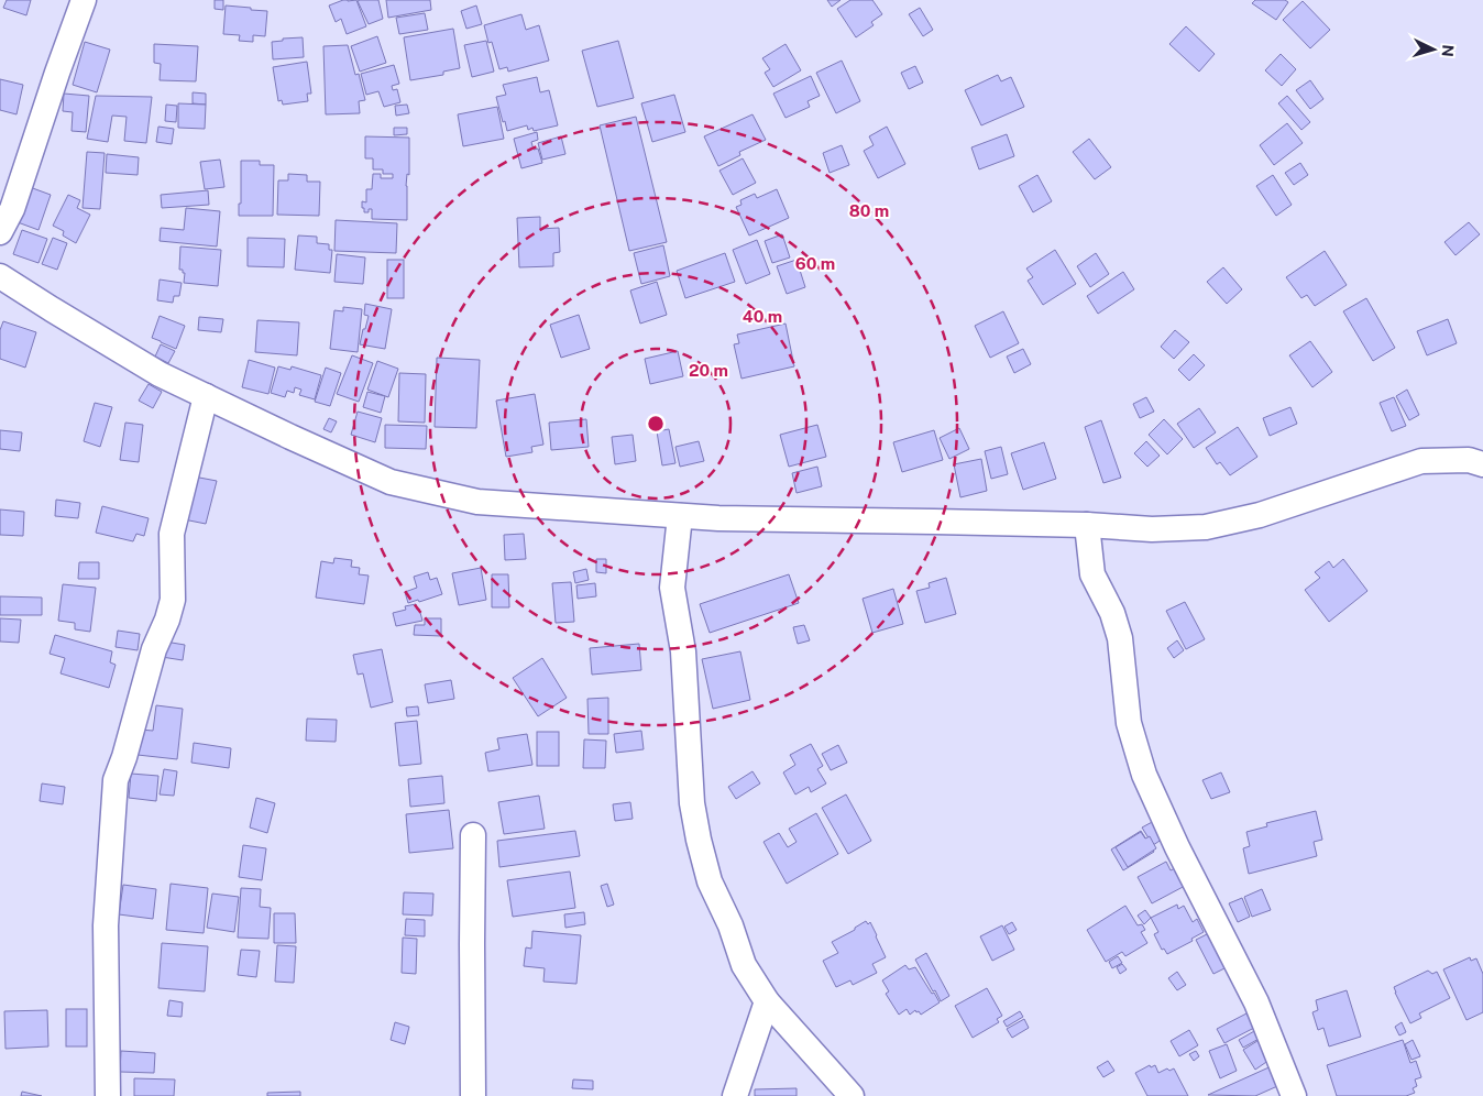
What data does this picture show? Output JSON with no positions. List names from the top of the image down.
{
  "north": "right",
  "rings": [
    "80 m",
    "60 m",
    "40 m",
    "20 m"
  ]
}
